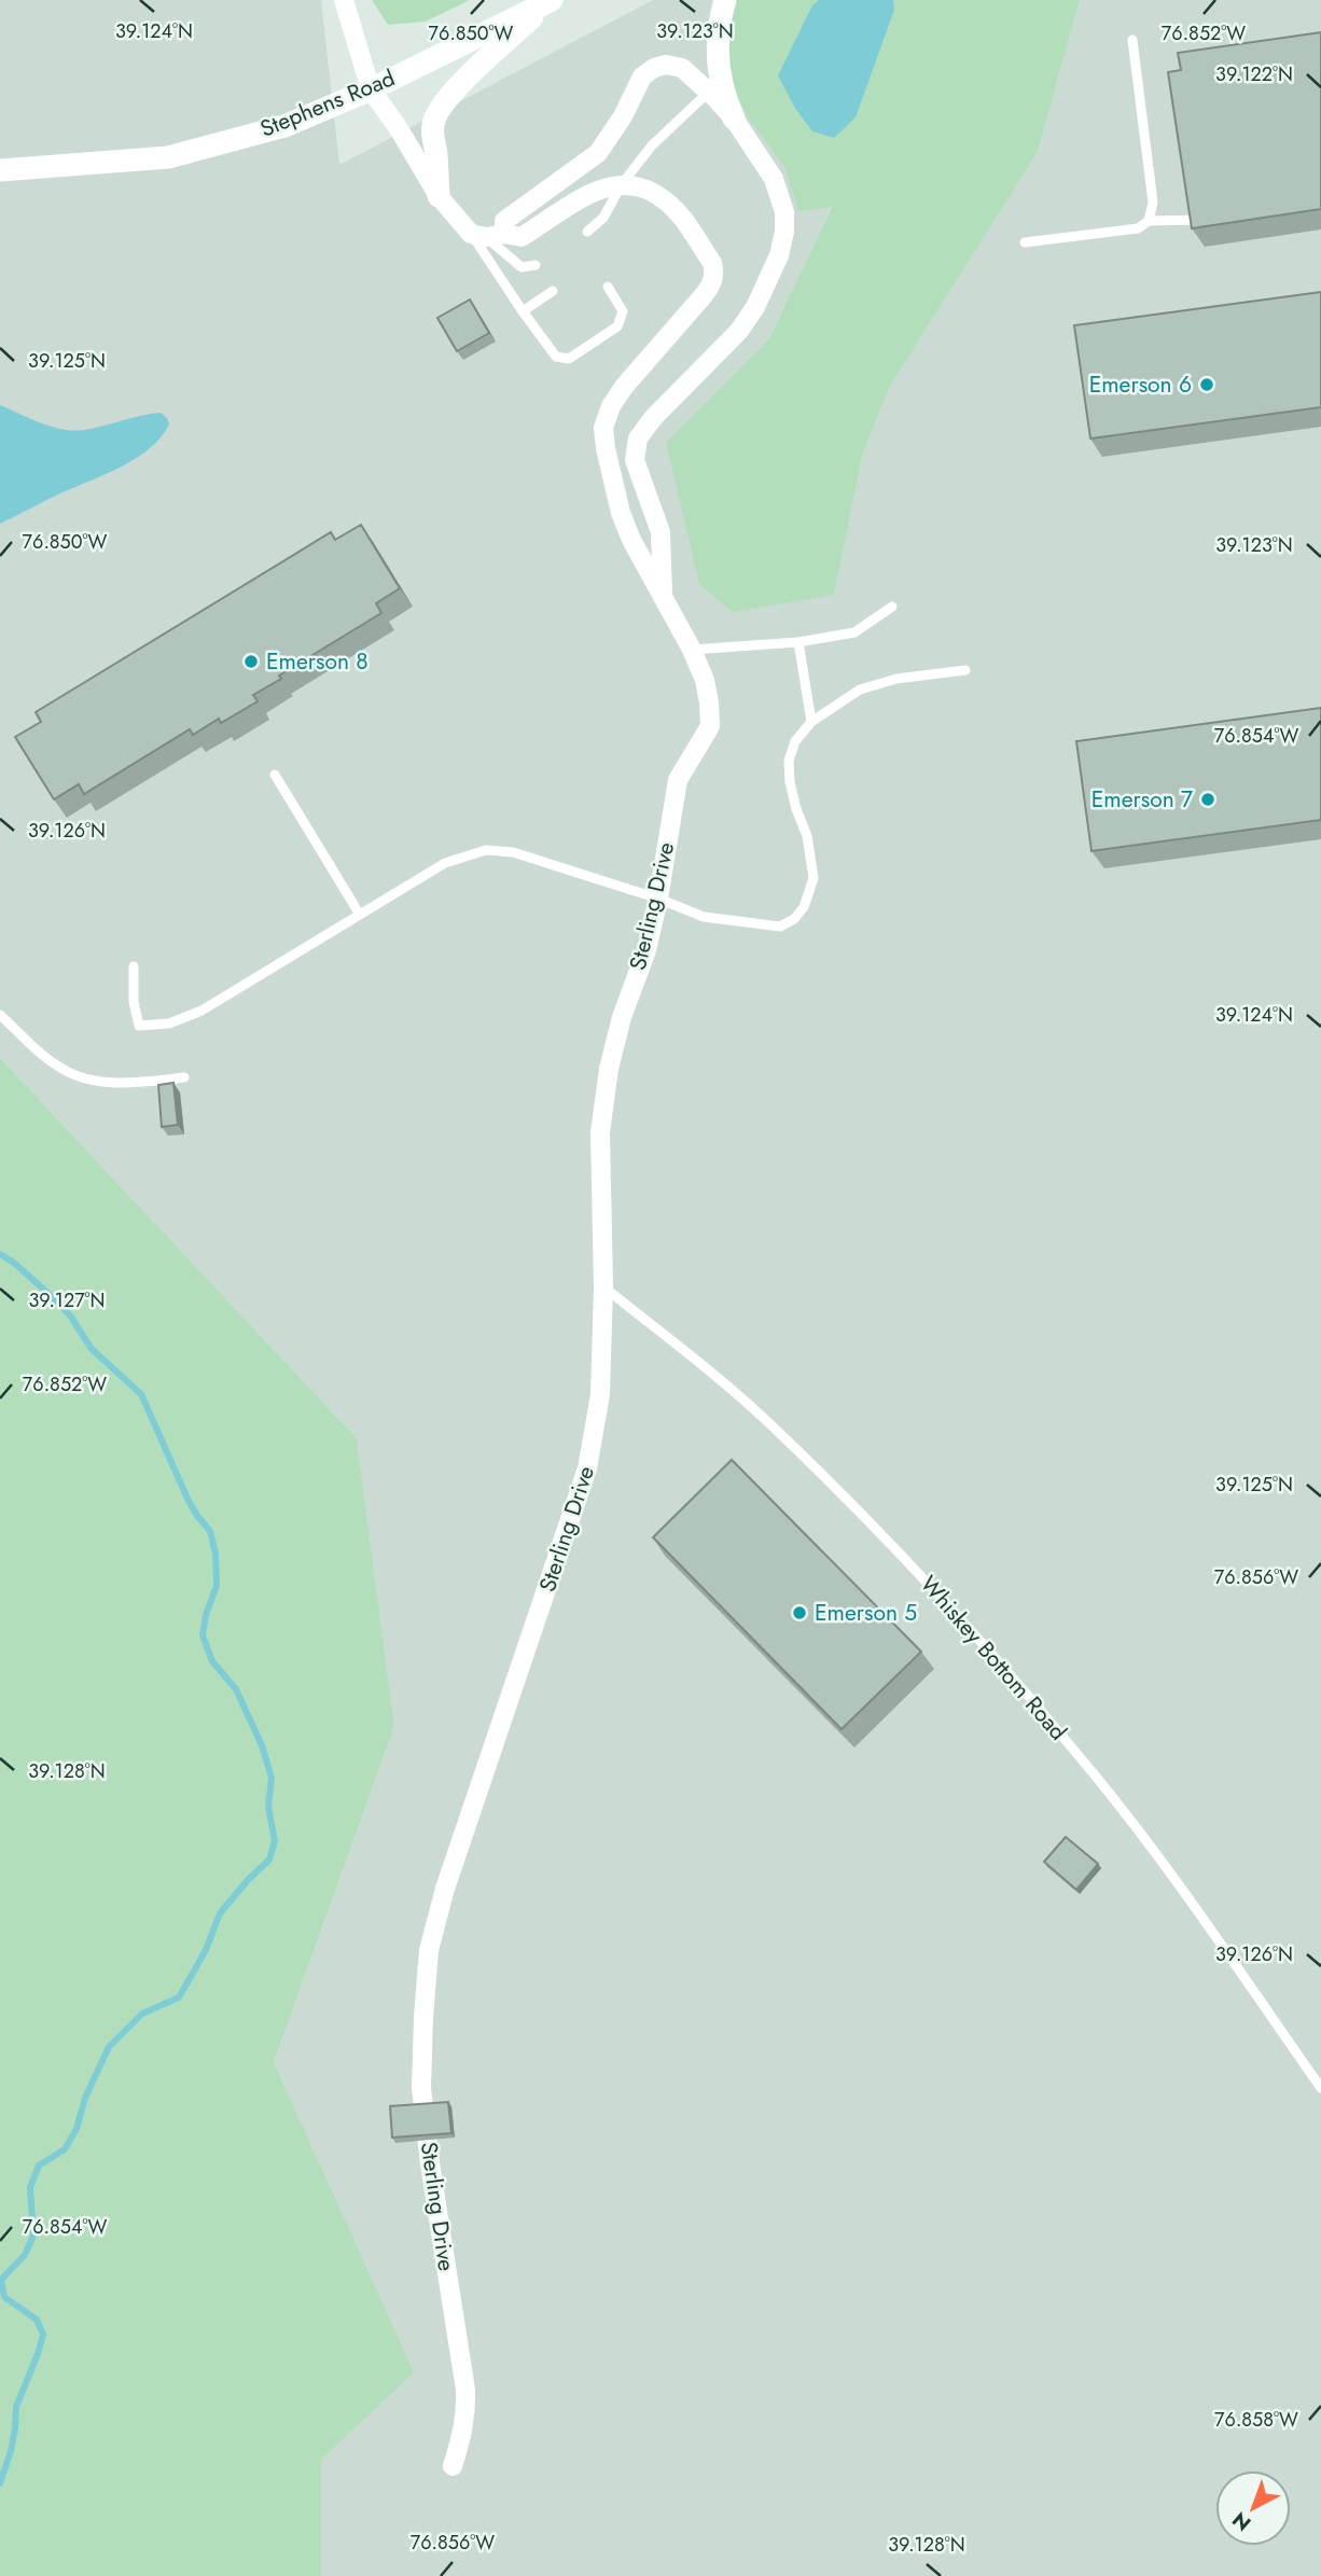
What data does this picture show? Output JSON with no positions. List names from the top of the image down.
{
  "streets": {
    "street": ["Stephens Road", "Sterling Drive"],
    "lane": ["Whiskey Bottom Road"]
  },
  "crossings": [
    ["Sterling Drive", "Whiskey Bottom Road"]
  ],
  "places": [
    "Emerson 6",
    "Emerson 8",
    "Emerson 7",
    "Emerson 5"
  ],
  "north": "bottom left",
  "coordinates": [
    "39.124°N",
    "39.123°N",
    "76.850°W",
    "76.852°W",
    "39.122°N",
    "39.125°N",
    "76.854°W",
    "39.126°N",
    "39.127°N",
    "76.856°W",
    "39.128°N",
    "76.858°W"
  ]
}
